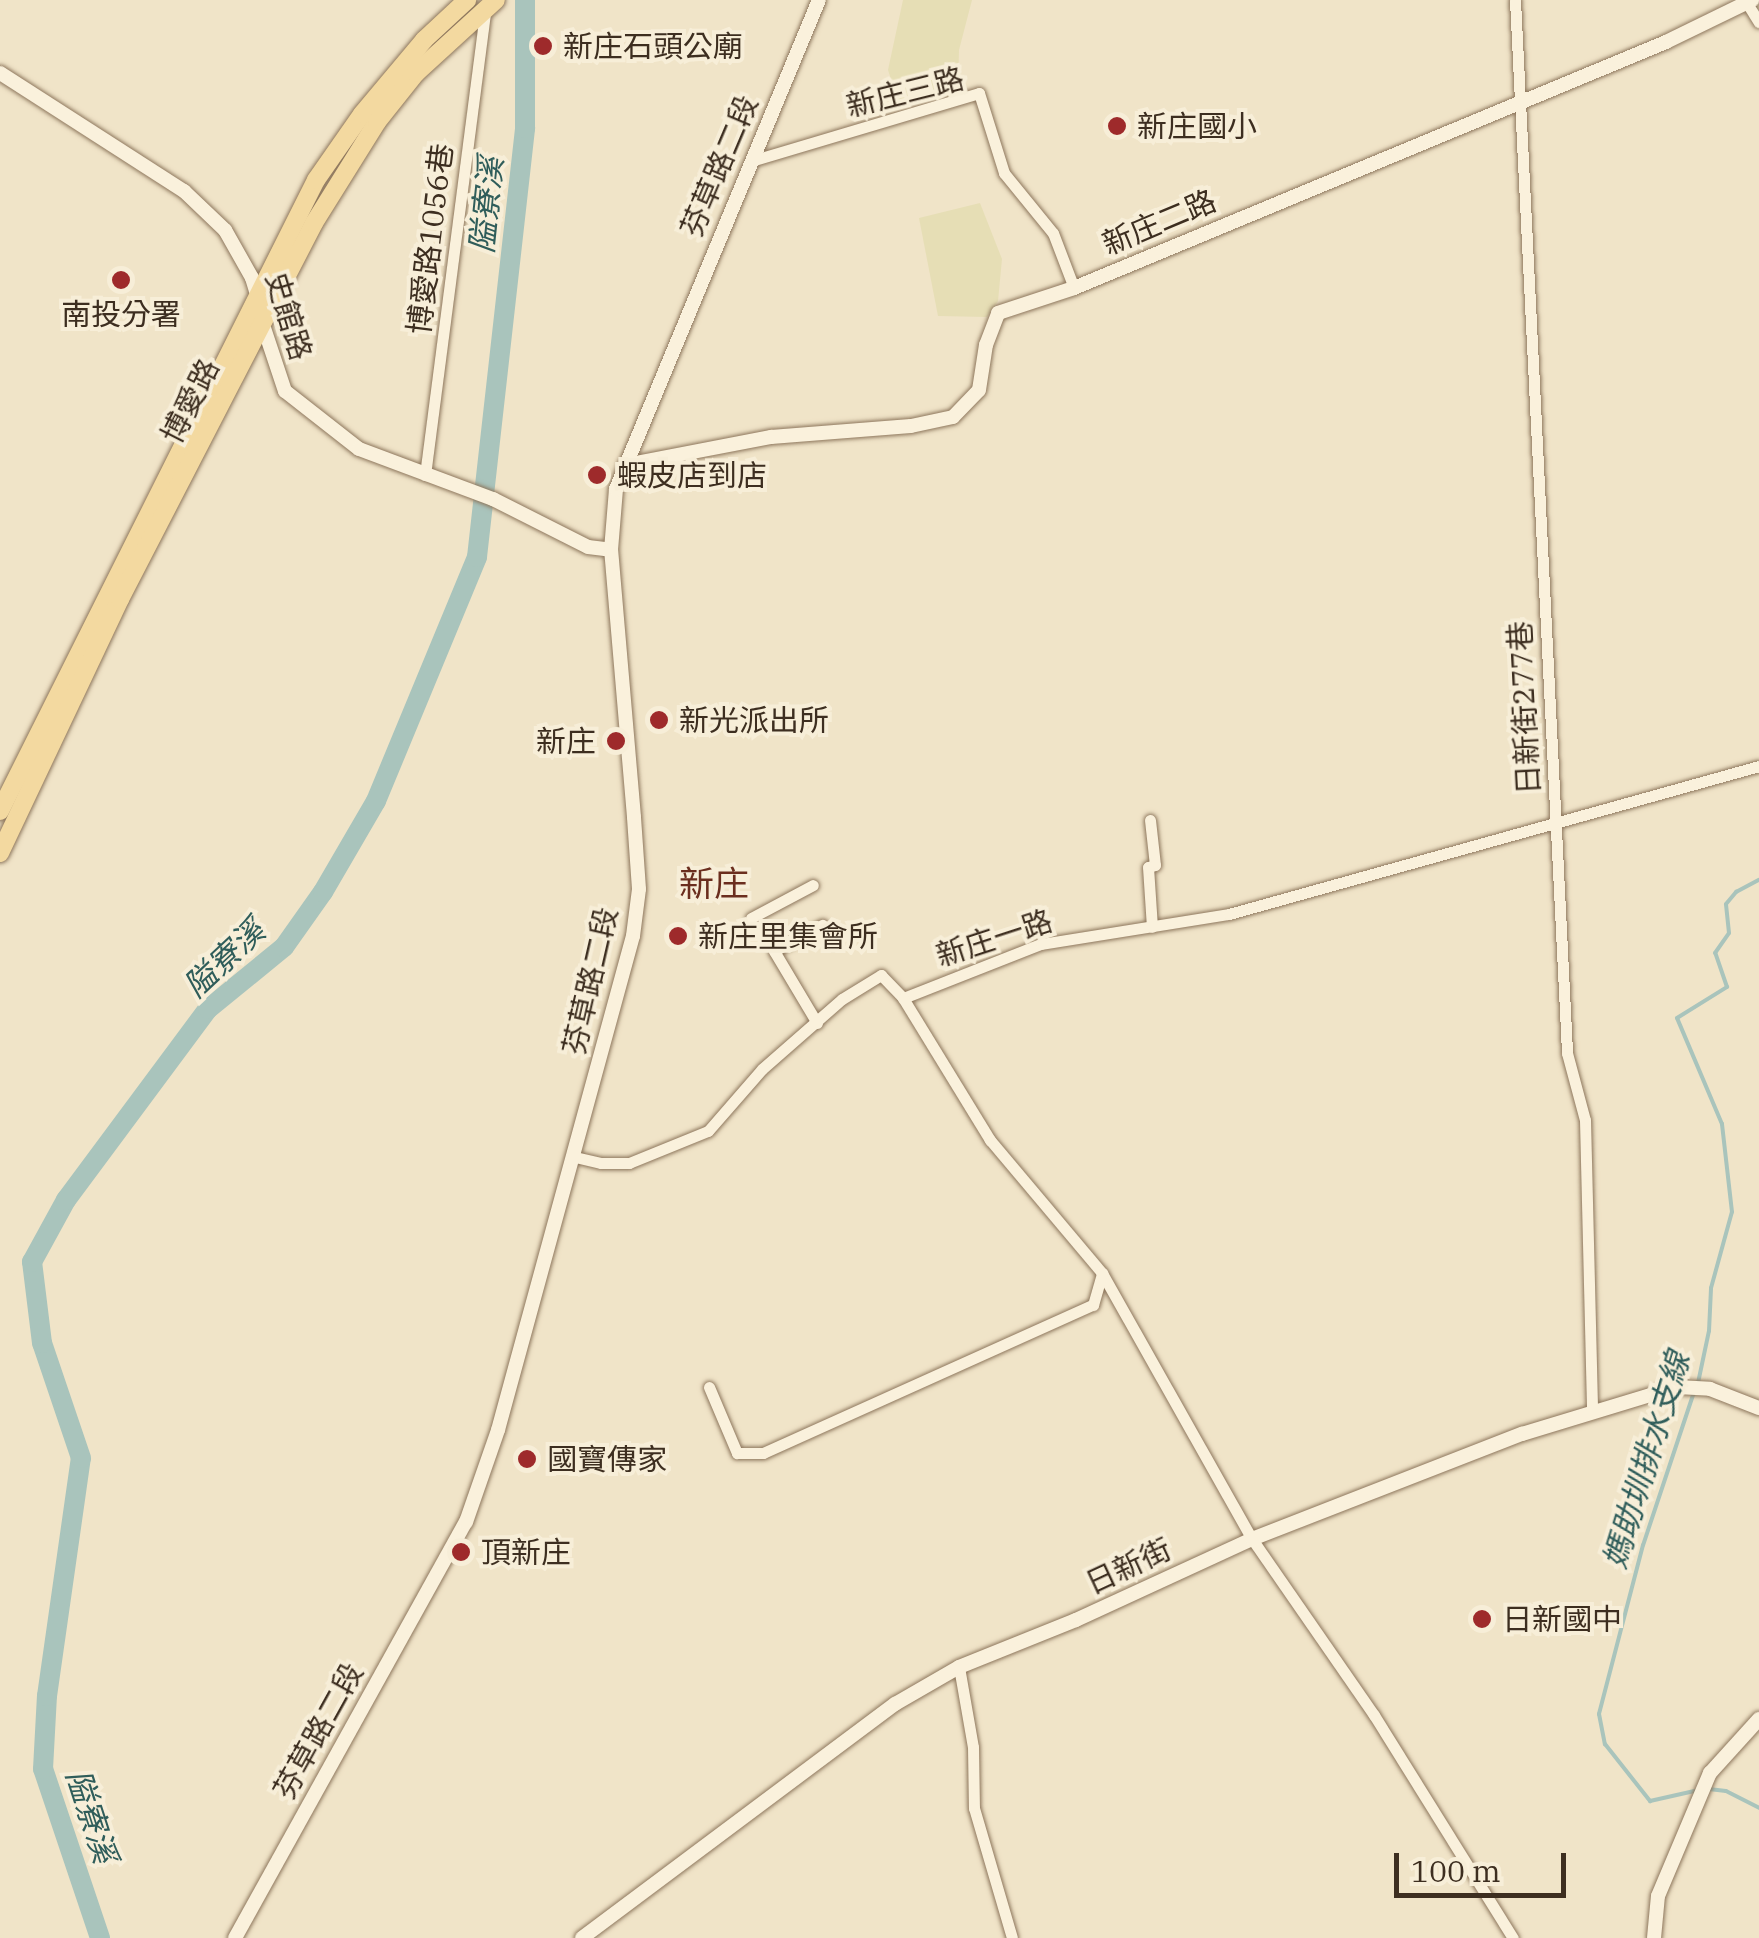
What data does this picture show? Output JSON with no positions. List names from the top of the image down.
{
  "streets": {
    "main road": ["博愛路"],
    "street": [
      "新庄三路",
      "芬草路二段",
      "新庄二路",
      "博愛路1056巷",
      "史館路",
      "日新街277巷",
      "新庄一路",
      "日新街"
    ]
  },
  "crossings": [
    ["新庄三路", "芬草路二段"],
    ["新庄三路", "新庄二路"],
    ["芬草路二段", "新庄二路"],
    ["芬草路二段", "史館路"],
    ["新庄二路", "日新街277巷"],
    ["博愛路1056巷", "史館路"],
    ["博愛路1056巷", "博愛路"],
    ["史館路", "博愛路"],
    ["日新街277巷", "新庄一路"],
    ["日新街277巷", "日新街"]
  ],
  "districts": ["新庄"],
  "water": ["隘寮溪", "媽助圳排水支線"],
  "places": [
    "新庄石頭公廟",
    "新庄國小",
    "南投分署",
    "蝦皮店到店",
    "新光派出所",
    "新庄",
    "新庄里集會所",
    "國寶傳家",
    "頂新庄",
    "日新國中"
  ],
  "scale_bar": "100 m"
}
